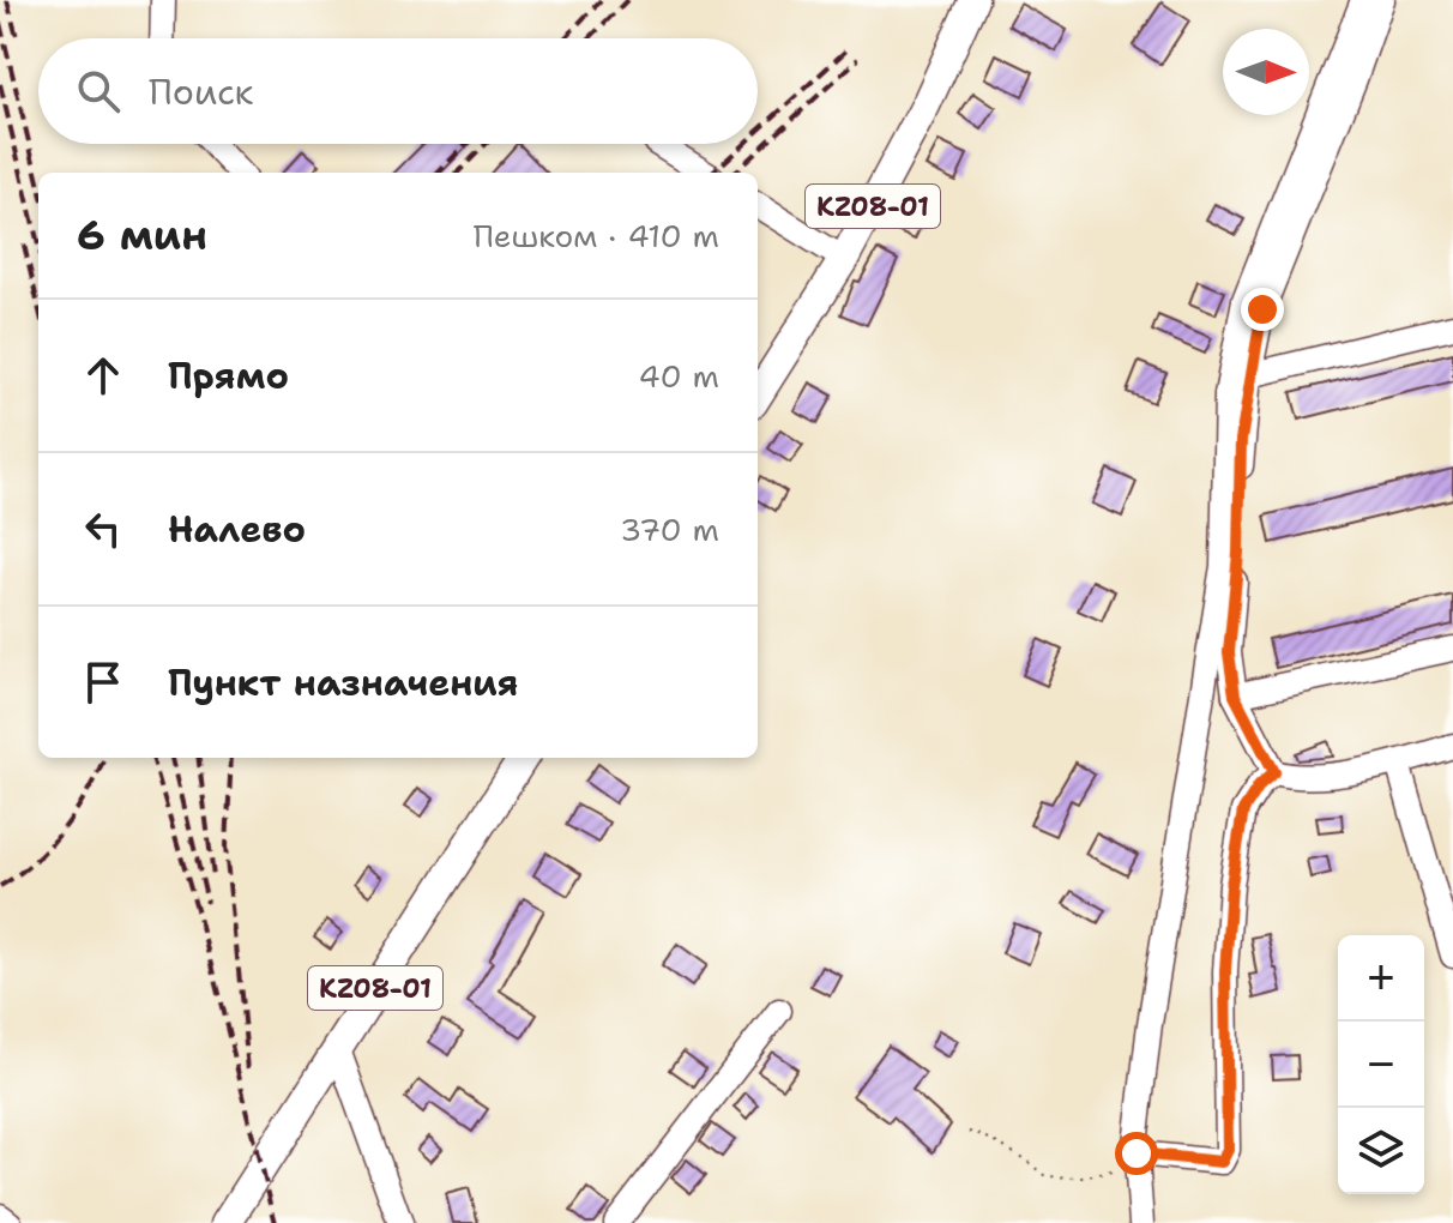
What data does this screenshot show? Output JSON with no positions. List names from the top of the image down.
{
  "streets": {
    "main road": ["KZ08-01"]
  },
  "north": "right",
  "page": {
    "search": "Поиск",
    "heading": ["6 мин", "Пешком · 410 m"],
    "list": [
      ["Прямо", "40 m"],
      ["Налево", "370 m"],
      "Пункт назначения"
    ],
    "map_buttons": ["+", "−"]
  }
}
